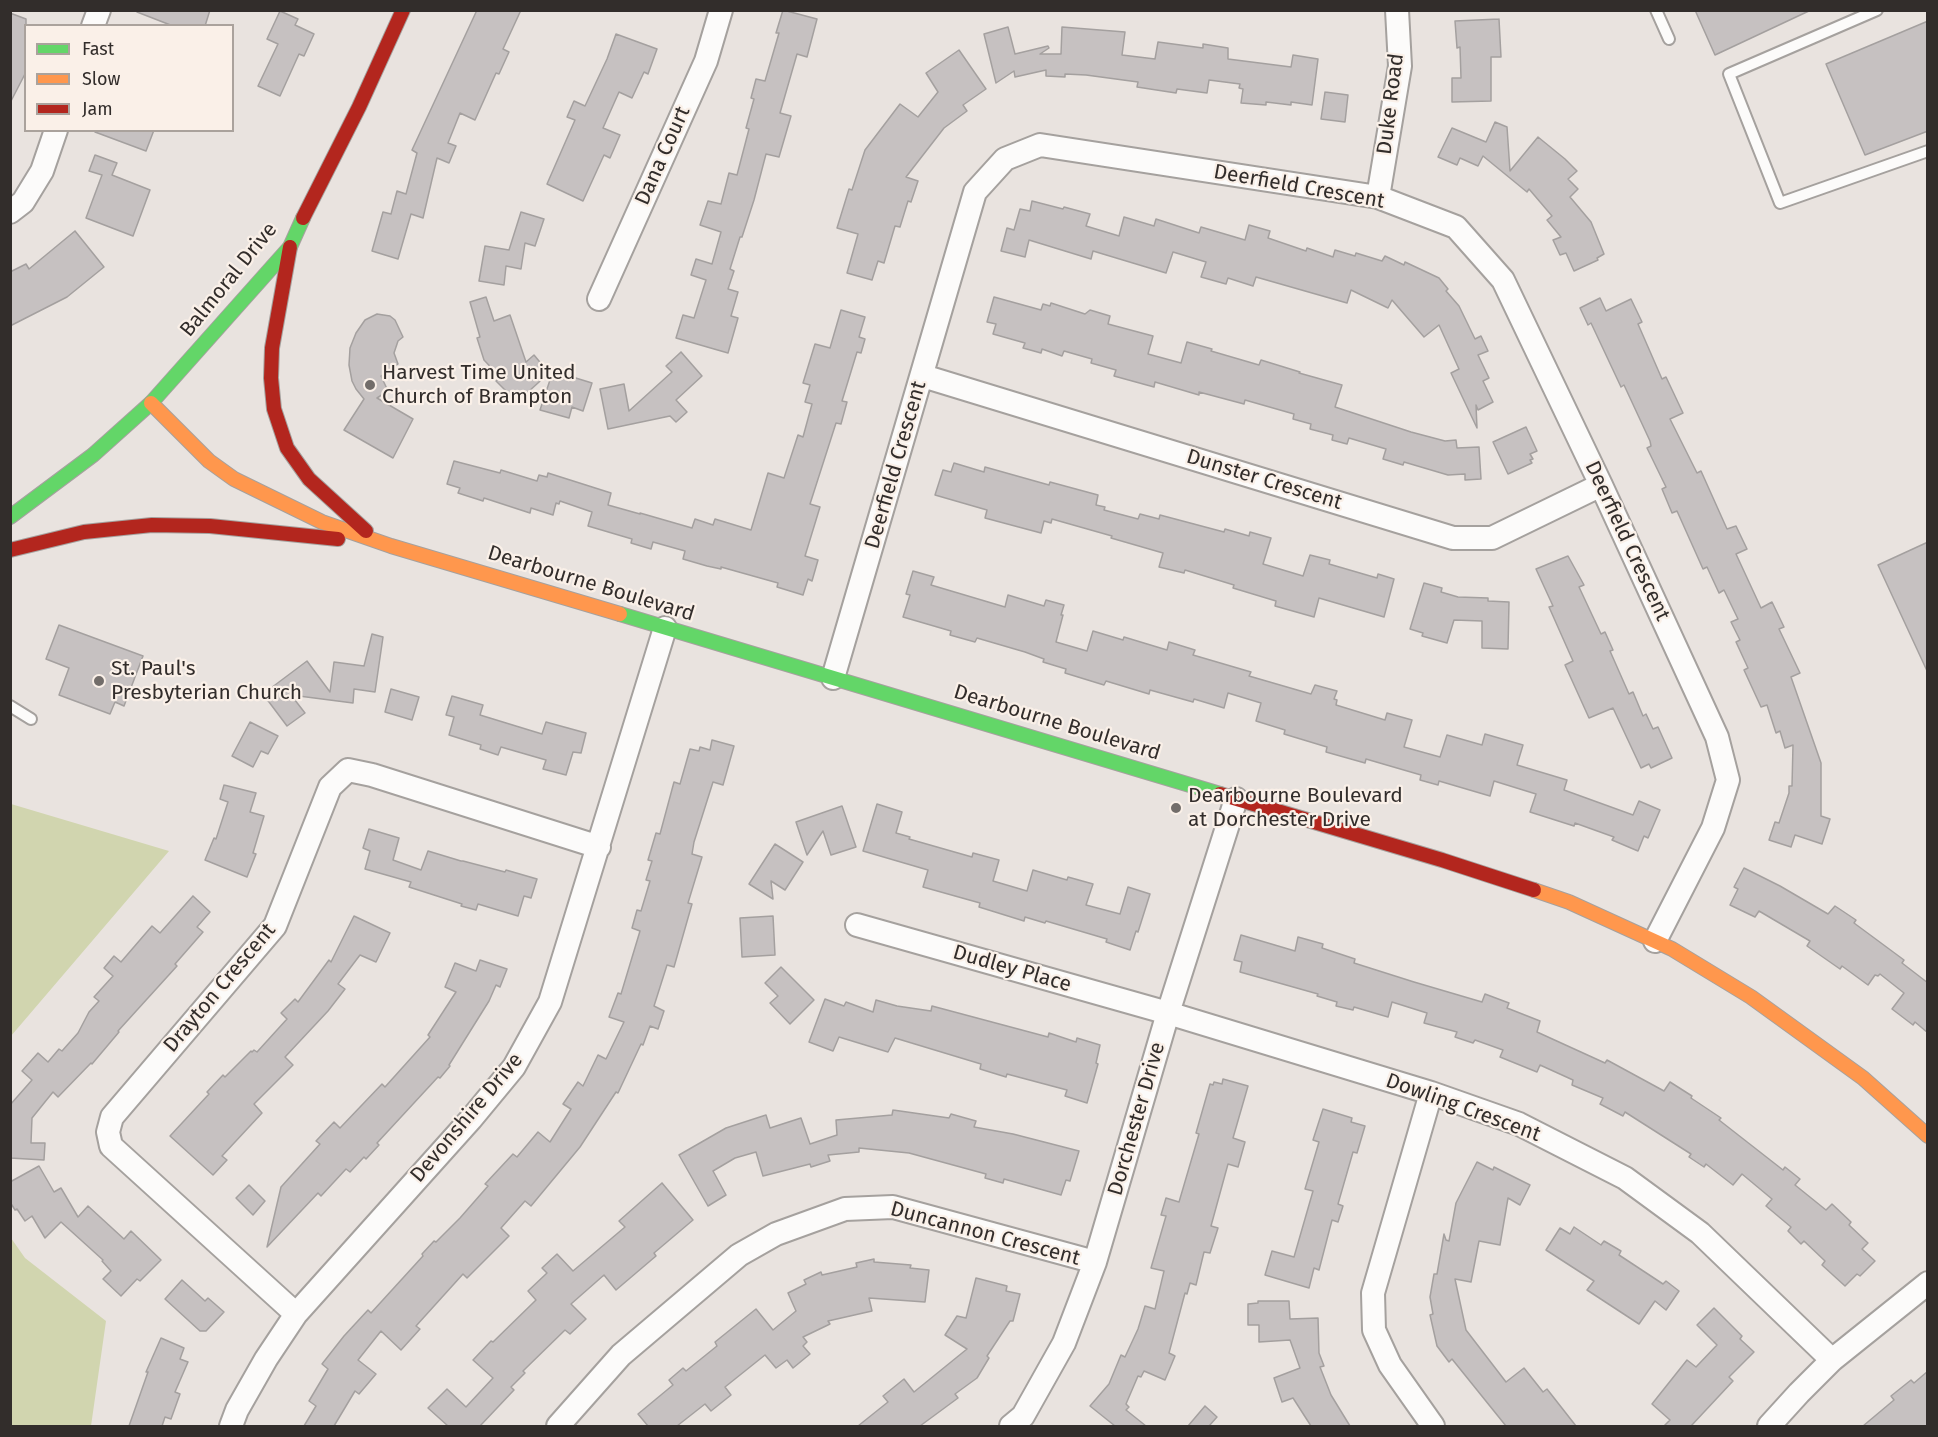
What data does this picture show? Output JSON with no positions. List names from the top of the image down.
{
  "streets": {
    "street": [
      "Duke Road",
      "Dana Court",
      "Deerfield Crescent",
      "Balmoral Drive",
      "Dunster Crescent",
      "Dearbourne Boulevard",
      "Dudley Place",
      "Drayton Crescent",
      "Dowling Crescent",
      "Devonshire Drive",
      "Dorchester Drive",
      "Duncannon Crescent"
    ]
  },
  "crossings": [
    ["Duke Road", "Deerfield Crescent"],
    ["Deerfield Crescent", "Dunster Crescent"],
    ["Deerfield Crescent", "Dearbourne Boulevard"],
    ["Balmoral Drive", "Dearbourne Boulevard"],
    ["Dearbourne Boulevard", "Devonshire Drive"],
    ["Dearbourne Boulevard", "Dorchester Drive"],
    ["Dudley Place", "Dowling Crescent"],
    ["Dudley Place", "Dorchester Drive"],
    ["Drayton Crescent", "Devonshire Drive"],
    ["Dowling Crescent", "Dorchester Drive"],
    ["Dorchester Drive", "Duncannon Crescent"]
  ],
  "places": ["Harvest Time United Church of Brampton", "St. Paul's Presbyterian Church", "Dearbourne Boulevard at Dorchester Drive"],
  "legend": ["Fast", "Slow", "Jam"]
}
